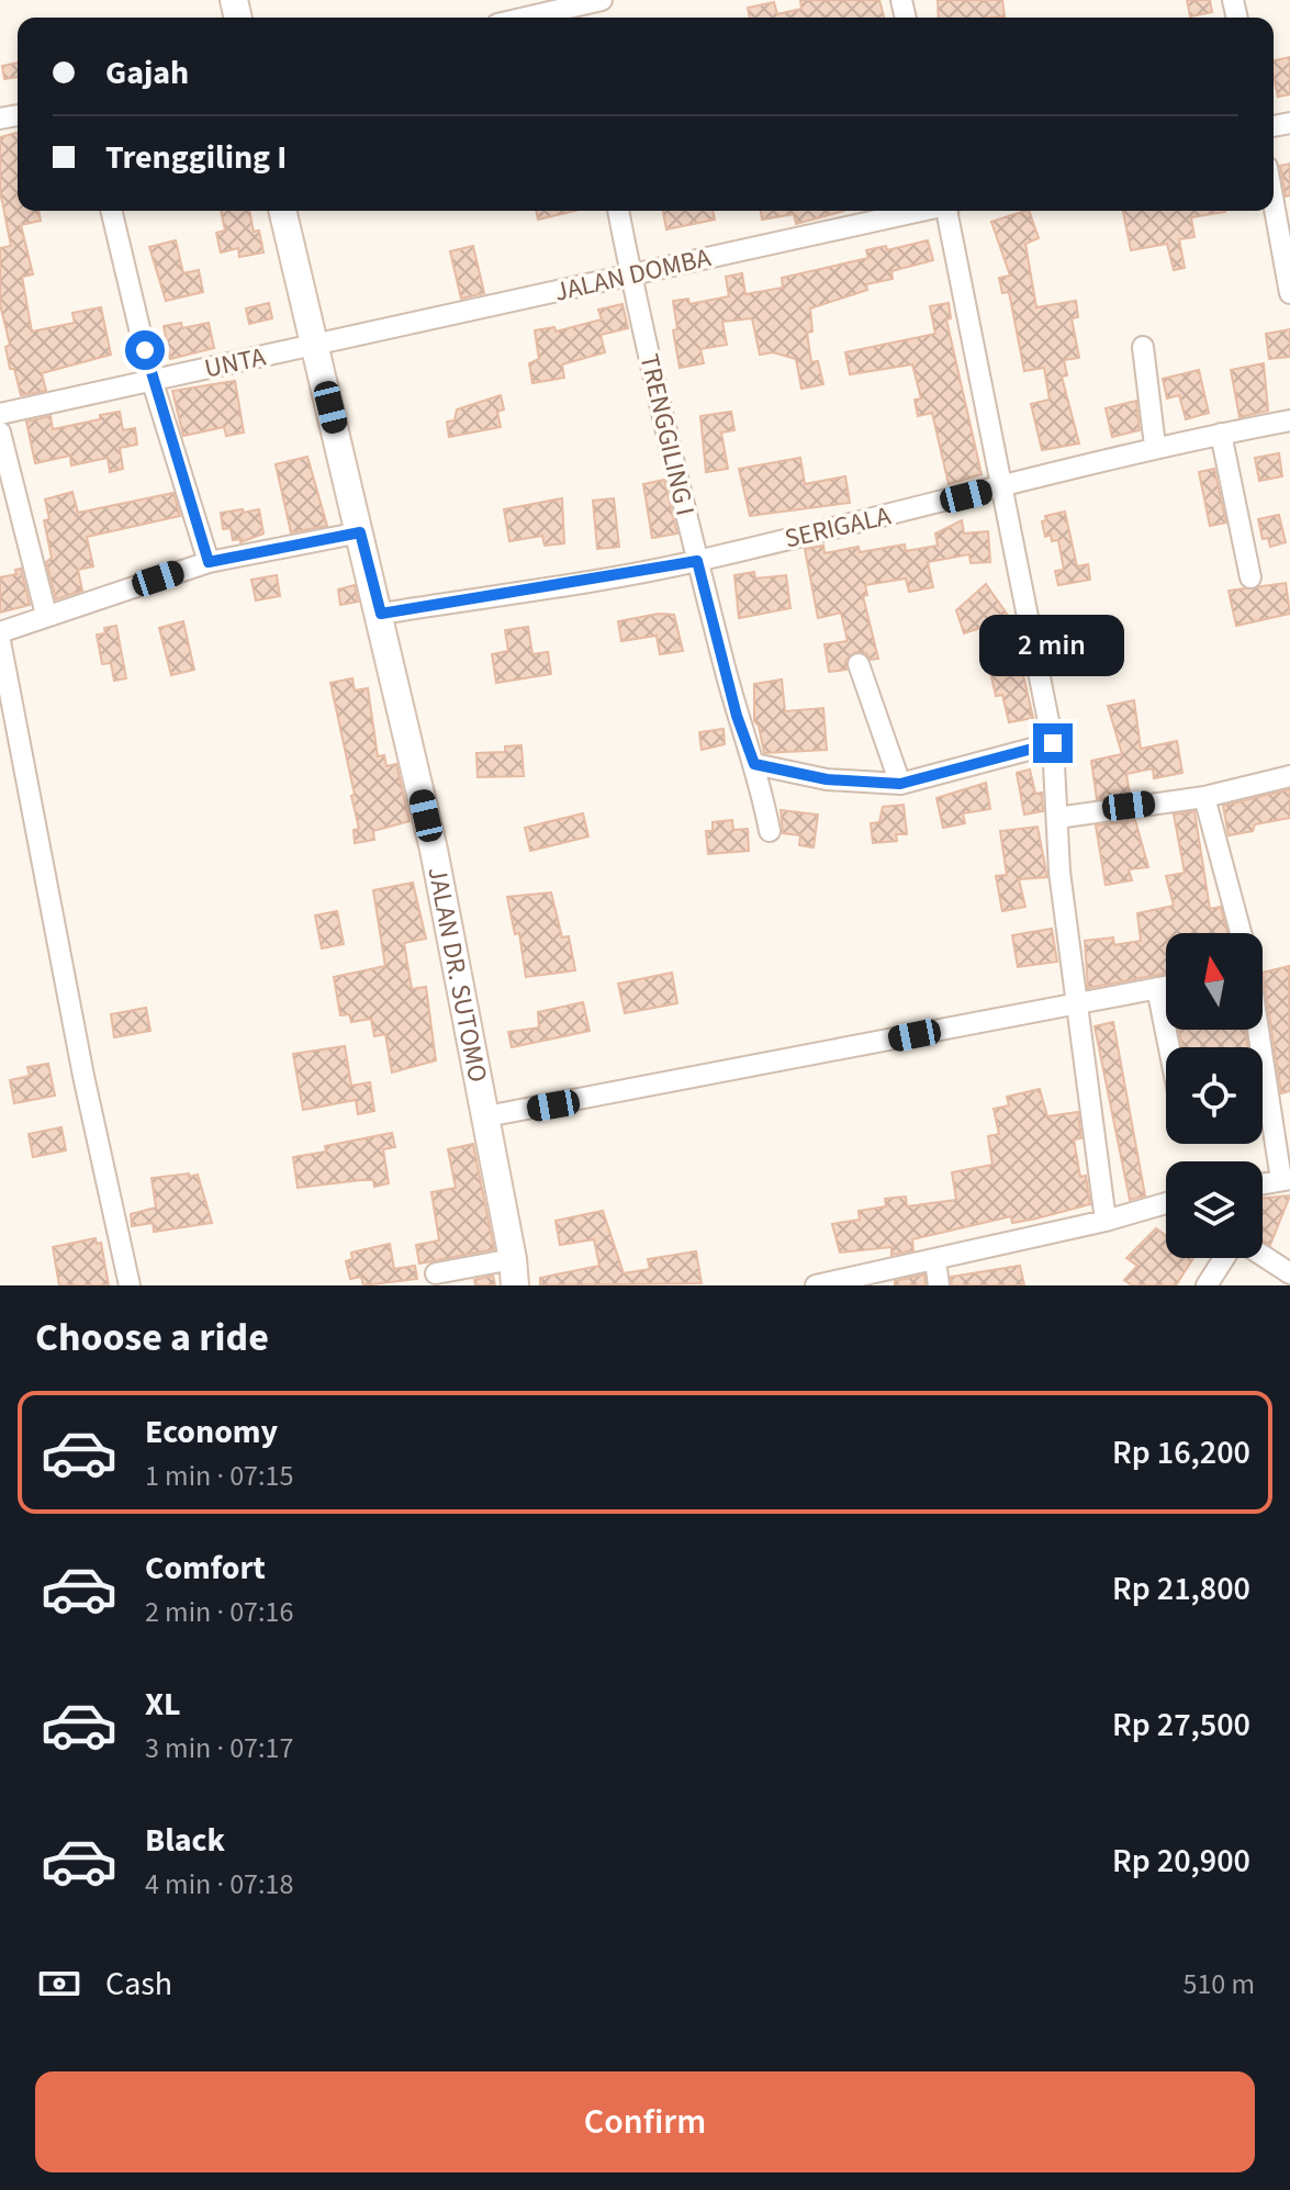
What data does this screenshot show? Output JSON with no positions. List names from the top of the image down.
{
  "streets": {
    "street": [
      "JALAN DOMBA",
      "UNTA",
      "TRENGGILING I",
      "SERIGALA",
      "JALAN DR. SUTOMO"
    ]
  },
  "crossings": [
    ["JALAN DOMBA", "UNTA"],
    ["JALAN DOMBA", "TRENGGILING I"],
    ["JALAN DOMBA", "JALAN DR. SUTOMO"],
    ["UNTA", "JALAN DR. SUTOMO"],
    ["TRENGGILING I", "SERIGALA"],
    ["SERIGALA", "JALAN DR. SUTOMO"]
  ],
  "north": "top",
  "page": {
    "banner": ["Gajah", "Trenggiling I"],
    "bubble": "2 min",
    "heading": "Choose a ride",
    "list": [
      {
        "name": "Economy",
        "note": "1 min · 07:15",
        "value": "Rp 16,200"
      },
      {
        "name": "Comfort",
        "note": "2 min · 07:16",
        "value": "Rp 21,800"
      },
      {
        "name": "XL",
        "note": "3 min · 07:17",
        "value": "Rp 27,500"
      },
      {
        "name": "Black",
        "note": "4 min · 07:18",
        "value": "Rp 20,900"
      }
    ],
    "pay": ["Cash", "510 m"],
    "buttons": "Confirm"
  }
}
